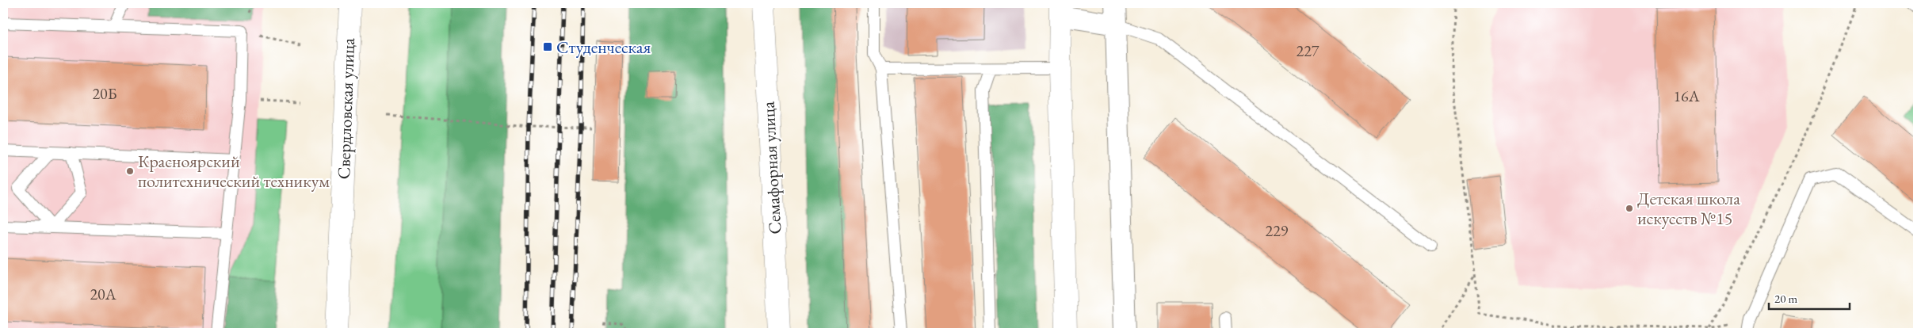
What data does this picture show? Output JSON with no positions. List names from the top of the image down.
{
  "streets": {
    "highway": ["Свердловская улица", "Семафорная улица"]
  },
  "places": {
    "transit": ["Студенческая"],
    "other": ["Красноярский политехнический техникум", "Детская школа искусств №15"]
  },
  "house_numbers": [
    "227",
    "20Б",
    "16А",
    "229",
    "20А"
  ],
  "scale_bar": "20 m"
}
